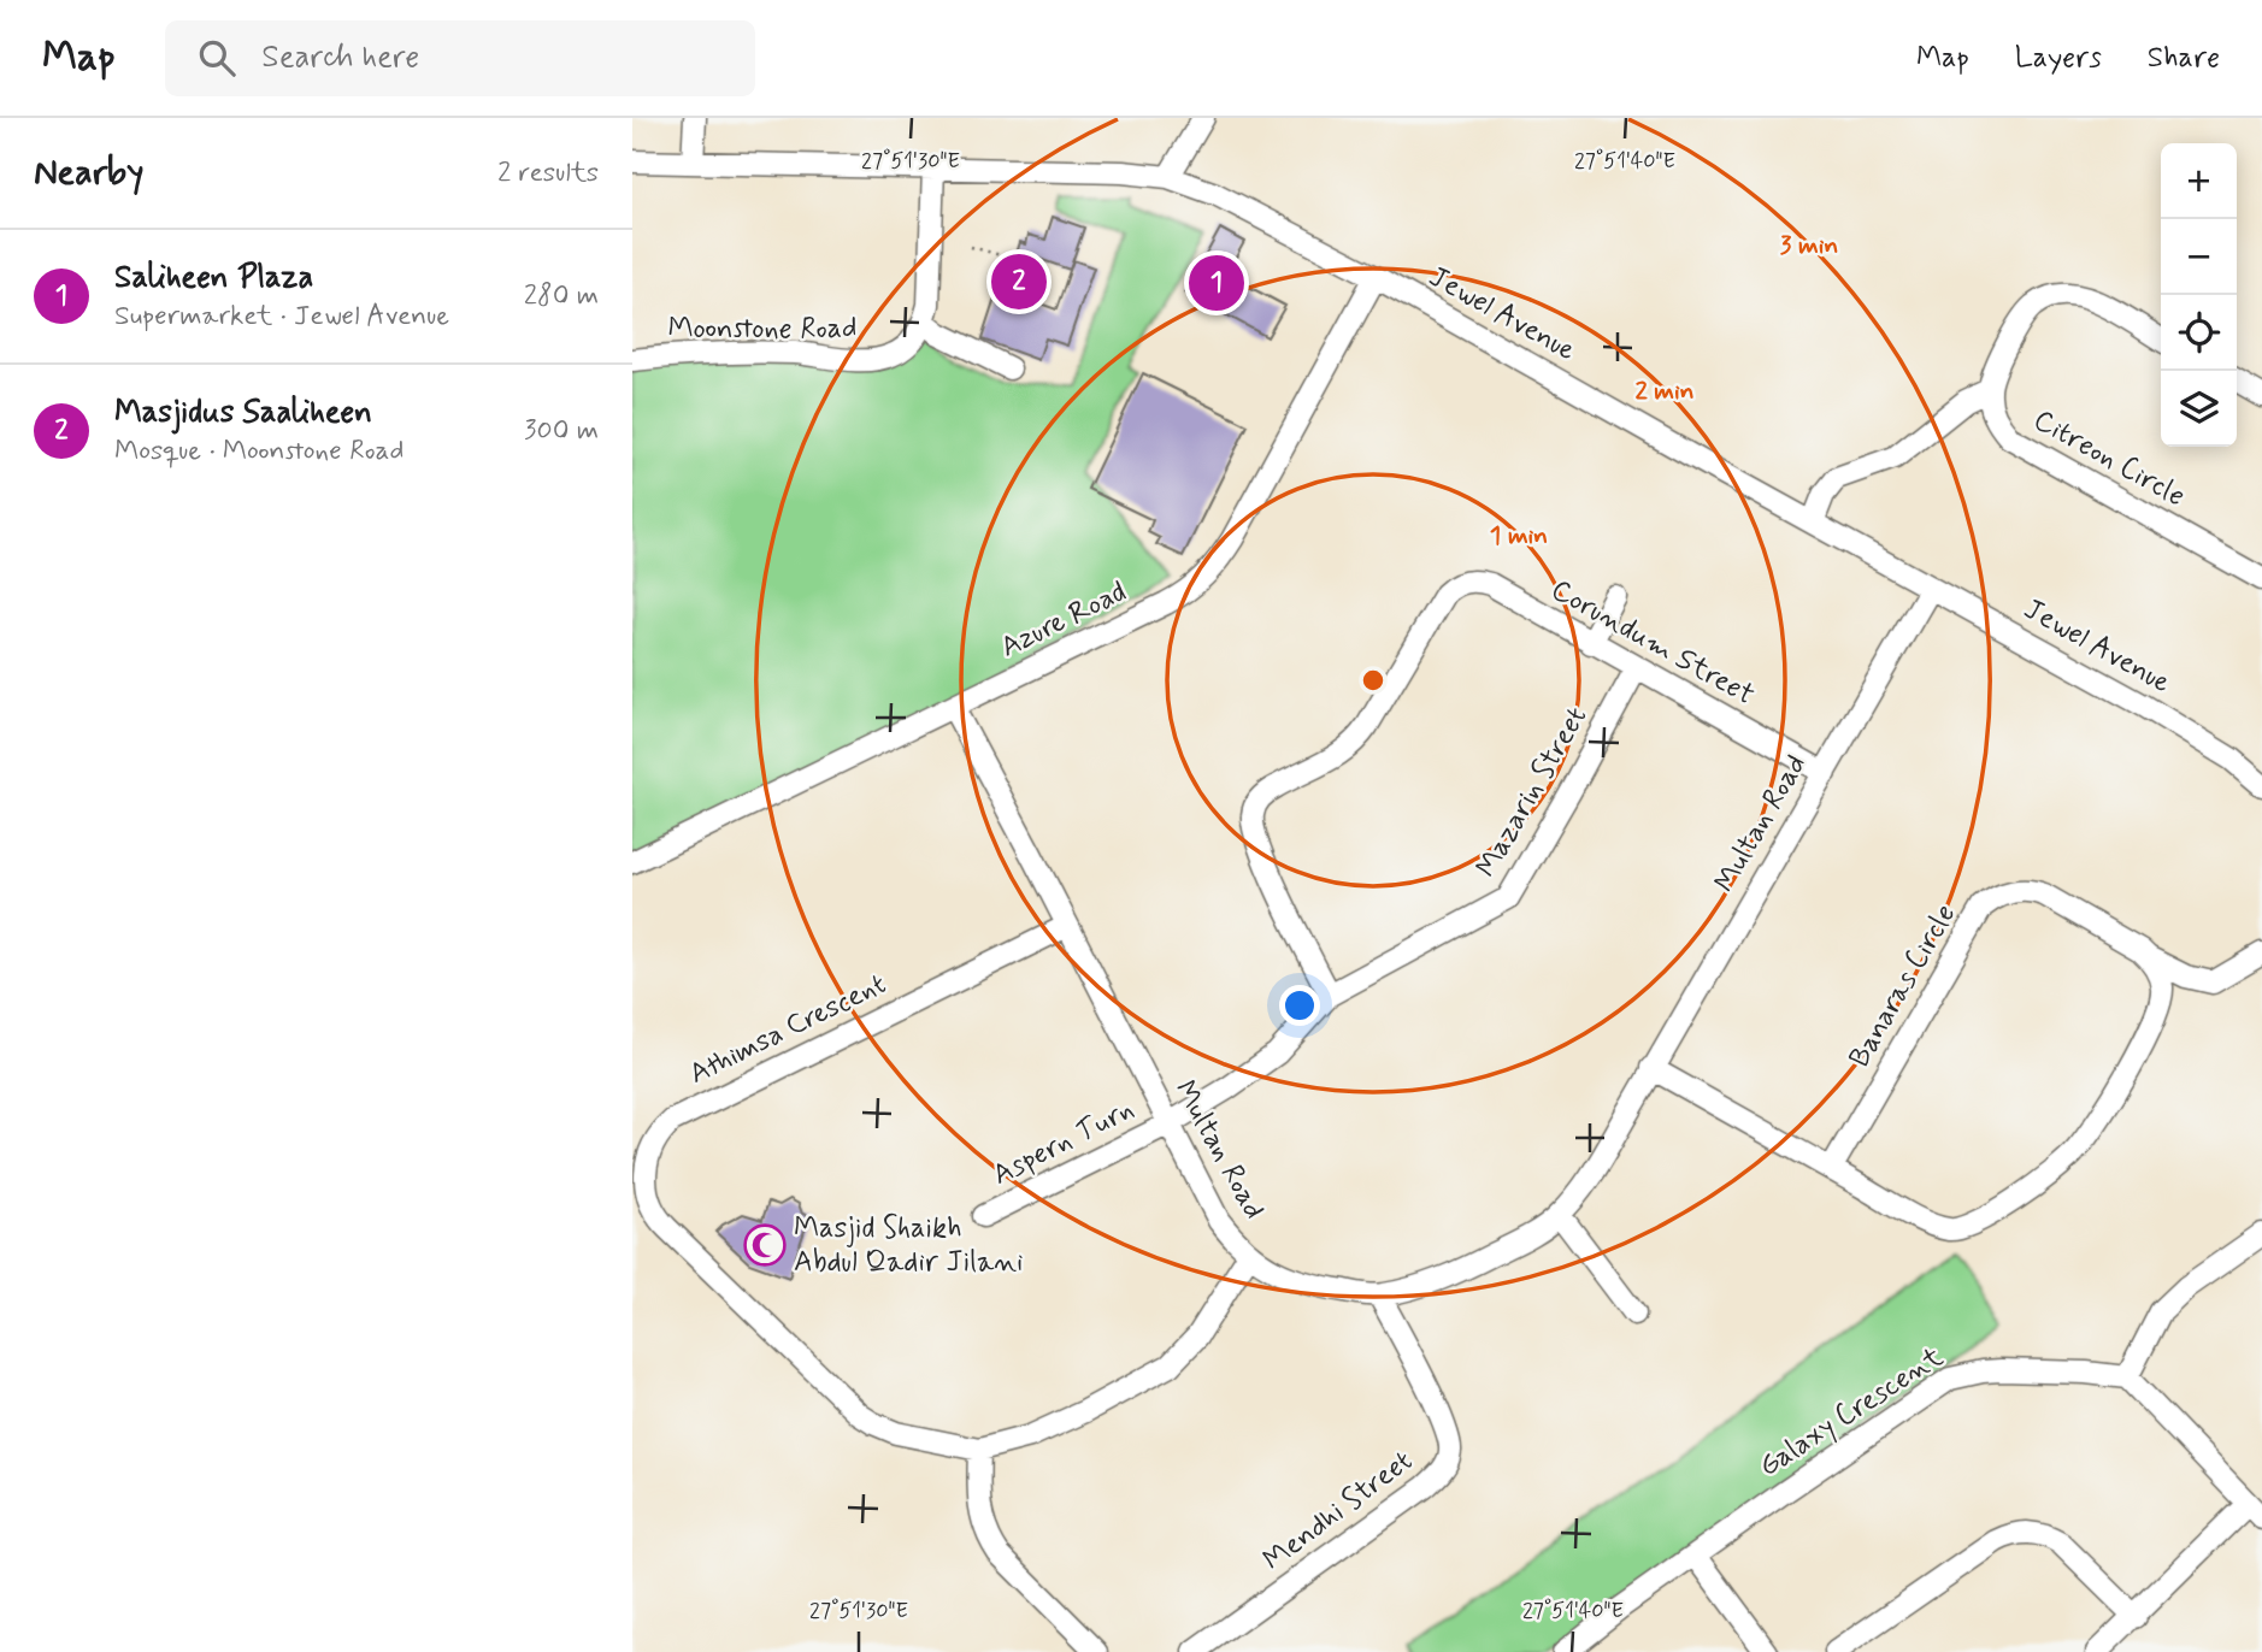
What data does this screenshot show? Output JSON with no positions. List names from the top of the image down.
{
  "streets": {
    "street": [
      "Jewel Avenue",
      "Moonstone Road",
      "Citreon Circle",
      "Azure Road",
      "Corundum Street",
      "Mazarin Street",
      "Multan Road",
      "Banaras Circle",
      "Athimsa Crescent",
      "Aspern Turn",
      "Galaxy Crescent",
      "Mendhi Street"
    ]
  },
  "crossings": [
    ["Jewel Avenue", "Azure Road"],
    ["Jewel Avenue", "Multan Road"],
    ["Azure Road", "Multan Road"],
    ["Corundum Street", "Mazarin Street"],
    ["Corundum Street", "Multan Road"],
    ["Mazarin Street", "Multan Road"],
    ["Mazarin Street", "Aspern Turn"],
    ["Multan Road", "Athimsa Crescent"],
    ["Multan Road", "Aspern Turn"],
    ["Multan Road", "Mendhi Street"]
  ],
  "places": {
    "mosque": ["Masjid Shaikh Abdul Qadir Jilani"]
  },
  "page": {
    "header": "Map",
    "search": "Search here",
    "nav": ["Map", "Layers", "Share"],
    "heading": ["Nearby", "2 results"],
    "map_buttons": ["+", "−"],
    "list": [
      {
        "mark": "1",
        "name": "Saliheen Plaza",
        "note": "Supermarket · Jewel Avenue",
        "value": "280 m"
      },
      {
        "mark": "2",
        "name": "Masjidus Saaliheen",
        "note": "Mosque · Moonstone Road",
        "value": "300 m"
      }
    ],
    "pins": ["2", "1"]
  },
  "coordinates": ["27°51'30\"E", "27°51'40\"E"],
  "rings": ["3 min", "2 min", "1 min"]
}
